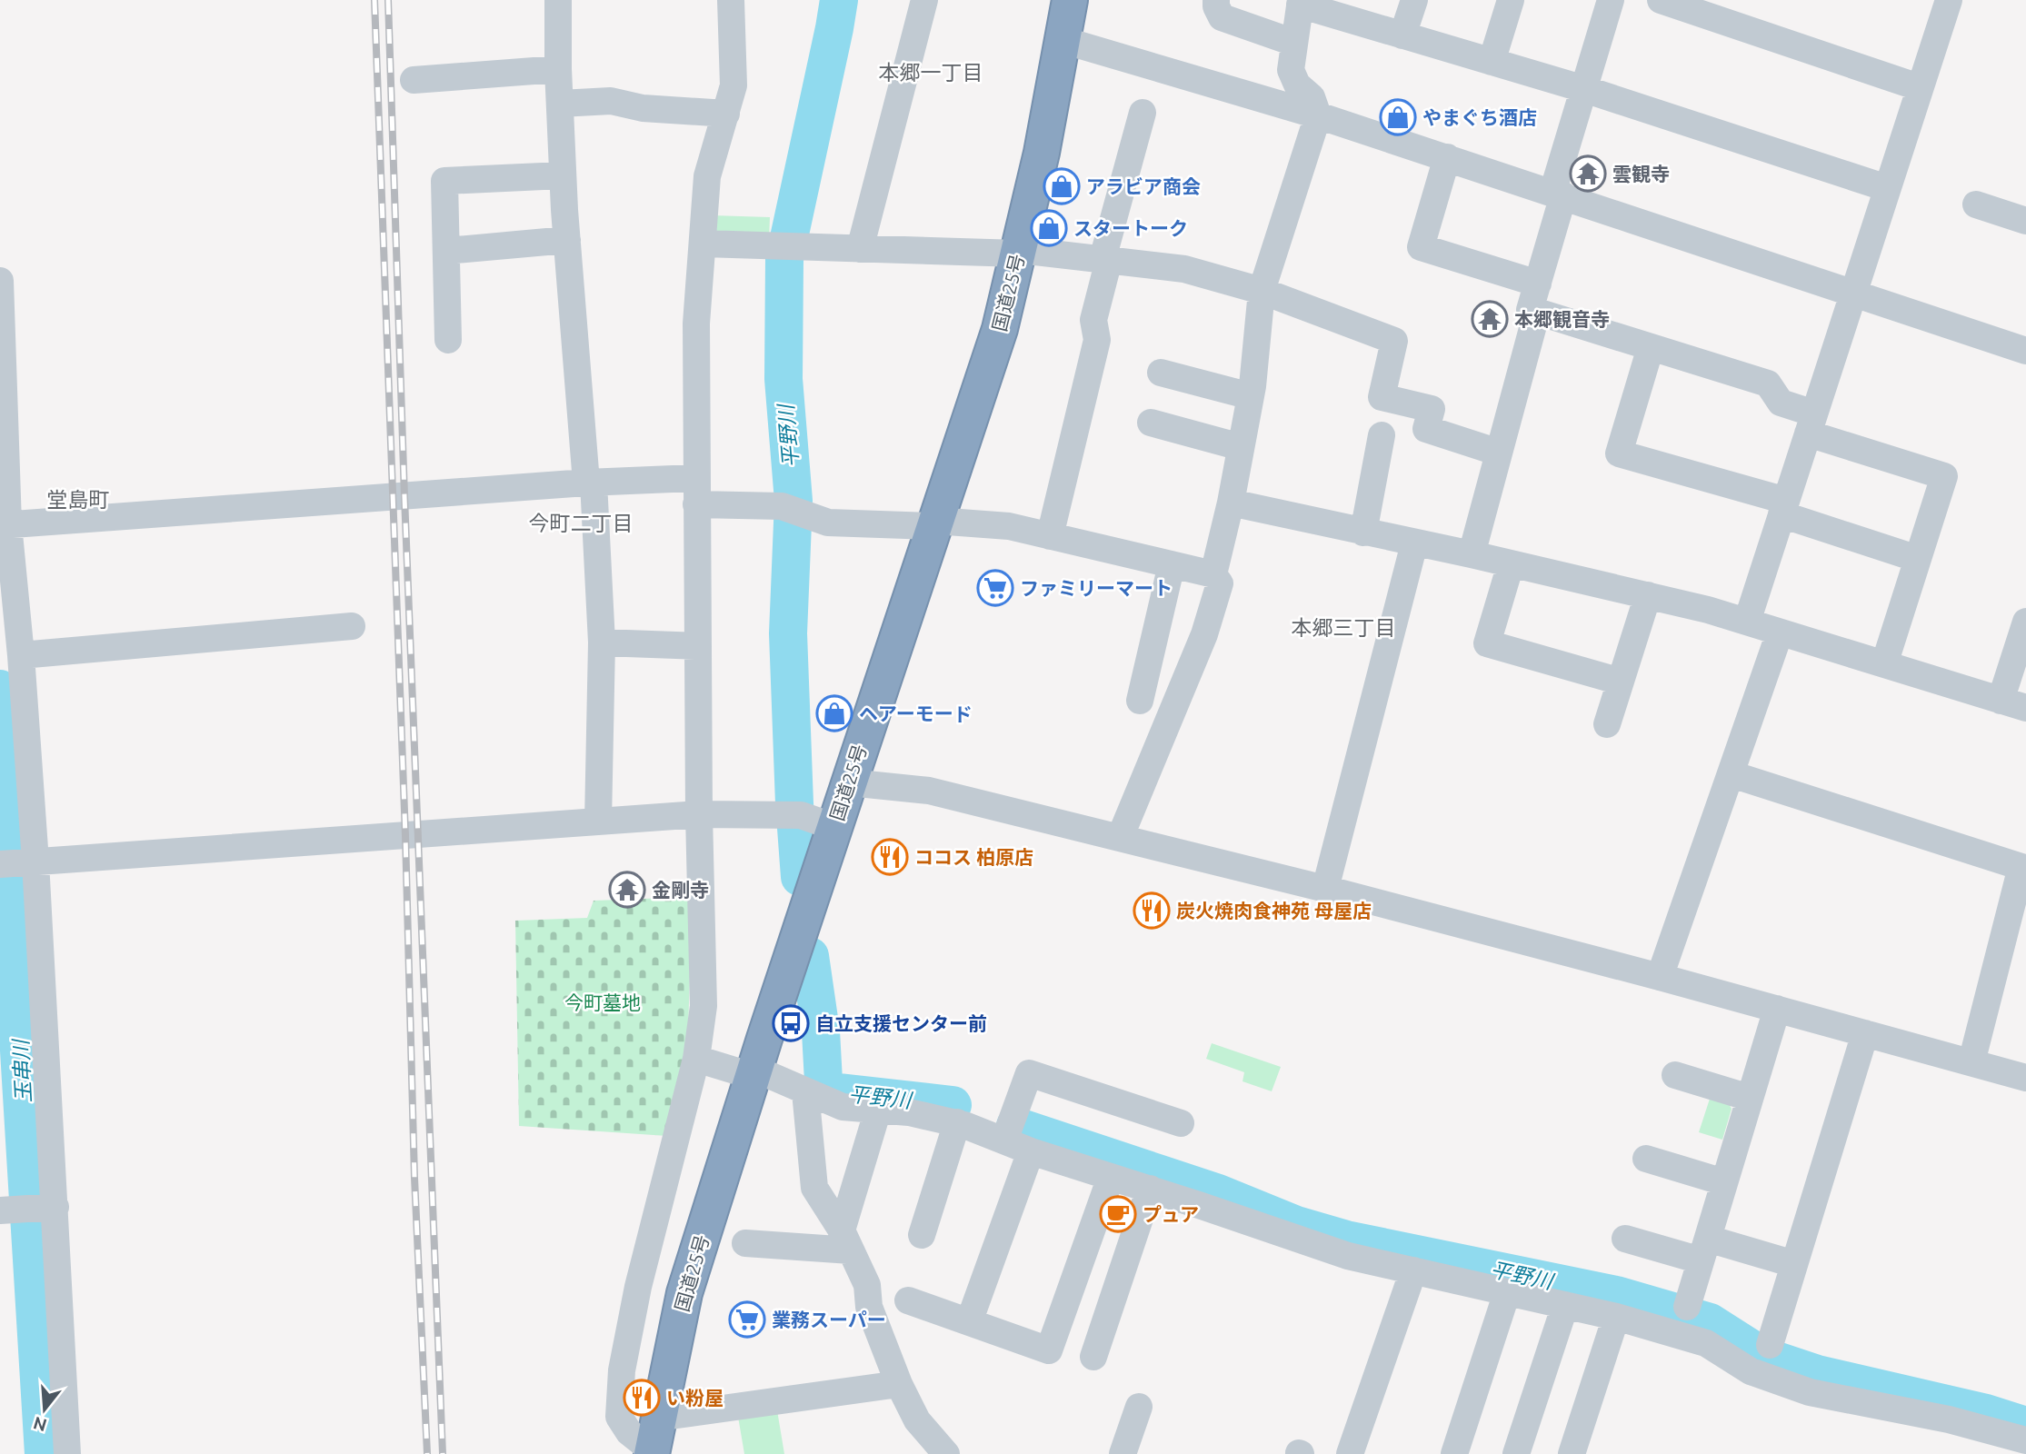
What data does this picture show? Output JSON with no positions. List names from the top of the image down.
{
  "streets": {
    "highway": ["国道25号"]
  },
  "districts": [
    "本郷一丁目",
    "堂島町",
    "今町二丁目",
    "本郷三丁目"
  ],
  "water": ["平野川", "玉串川"],
  "parks": ["今町墓地"],
  "places": {
    "shop": [
      "やまぐち酒店",
      "アラビア商会",
      "スタートーク",
      "ヘアーモード"
    ],
    "temple": ["雲観寺", "本郷観音寺", "金剛寺"],
    "supermarket": ["ファミリーマート", "業務スーパー"],
    "restaurant": ["ココス 柏原店", "炭火焼肉食神苑 母屋店", "い粉屋"],
    "bus stop": ["自立支援センター前"],
    "cafe": ["プュア"]
  },
  "north": "bottom"
}
